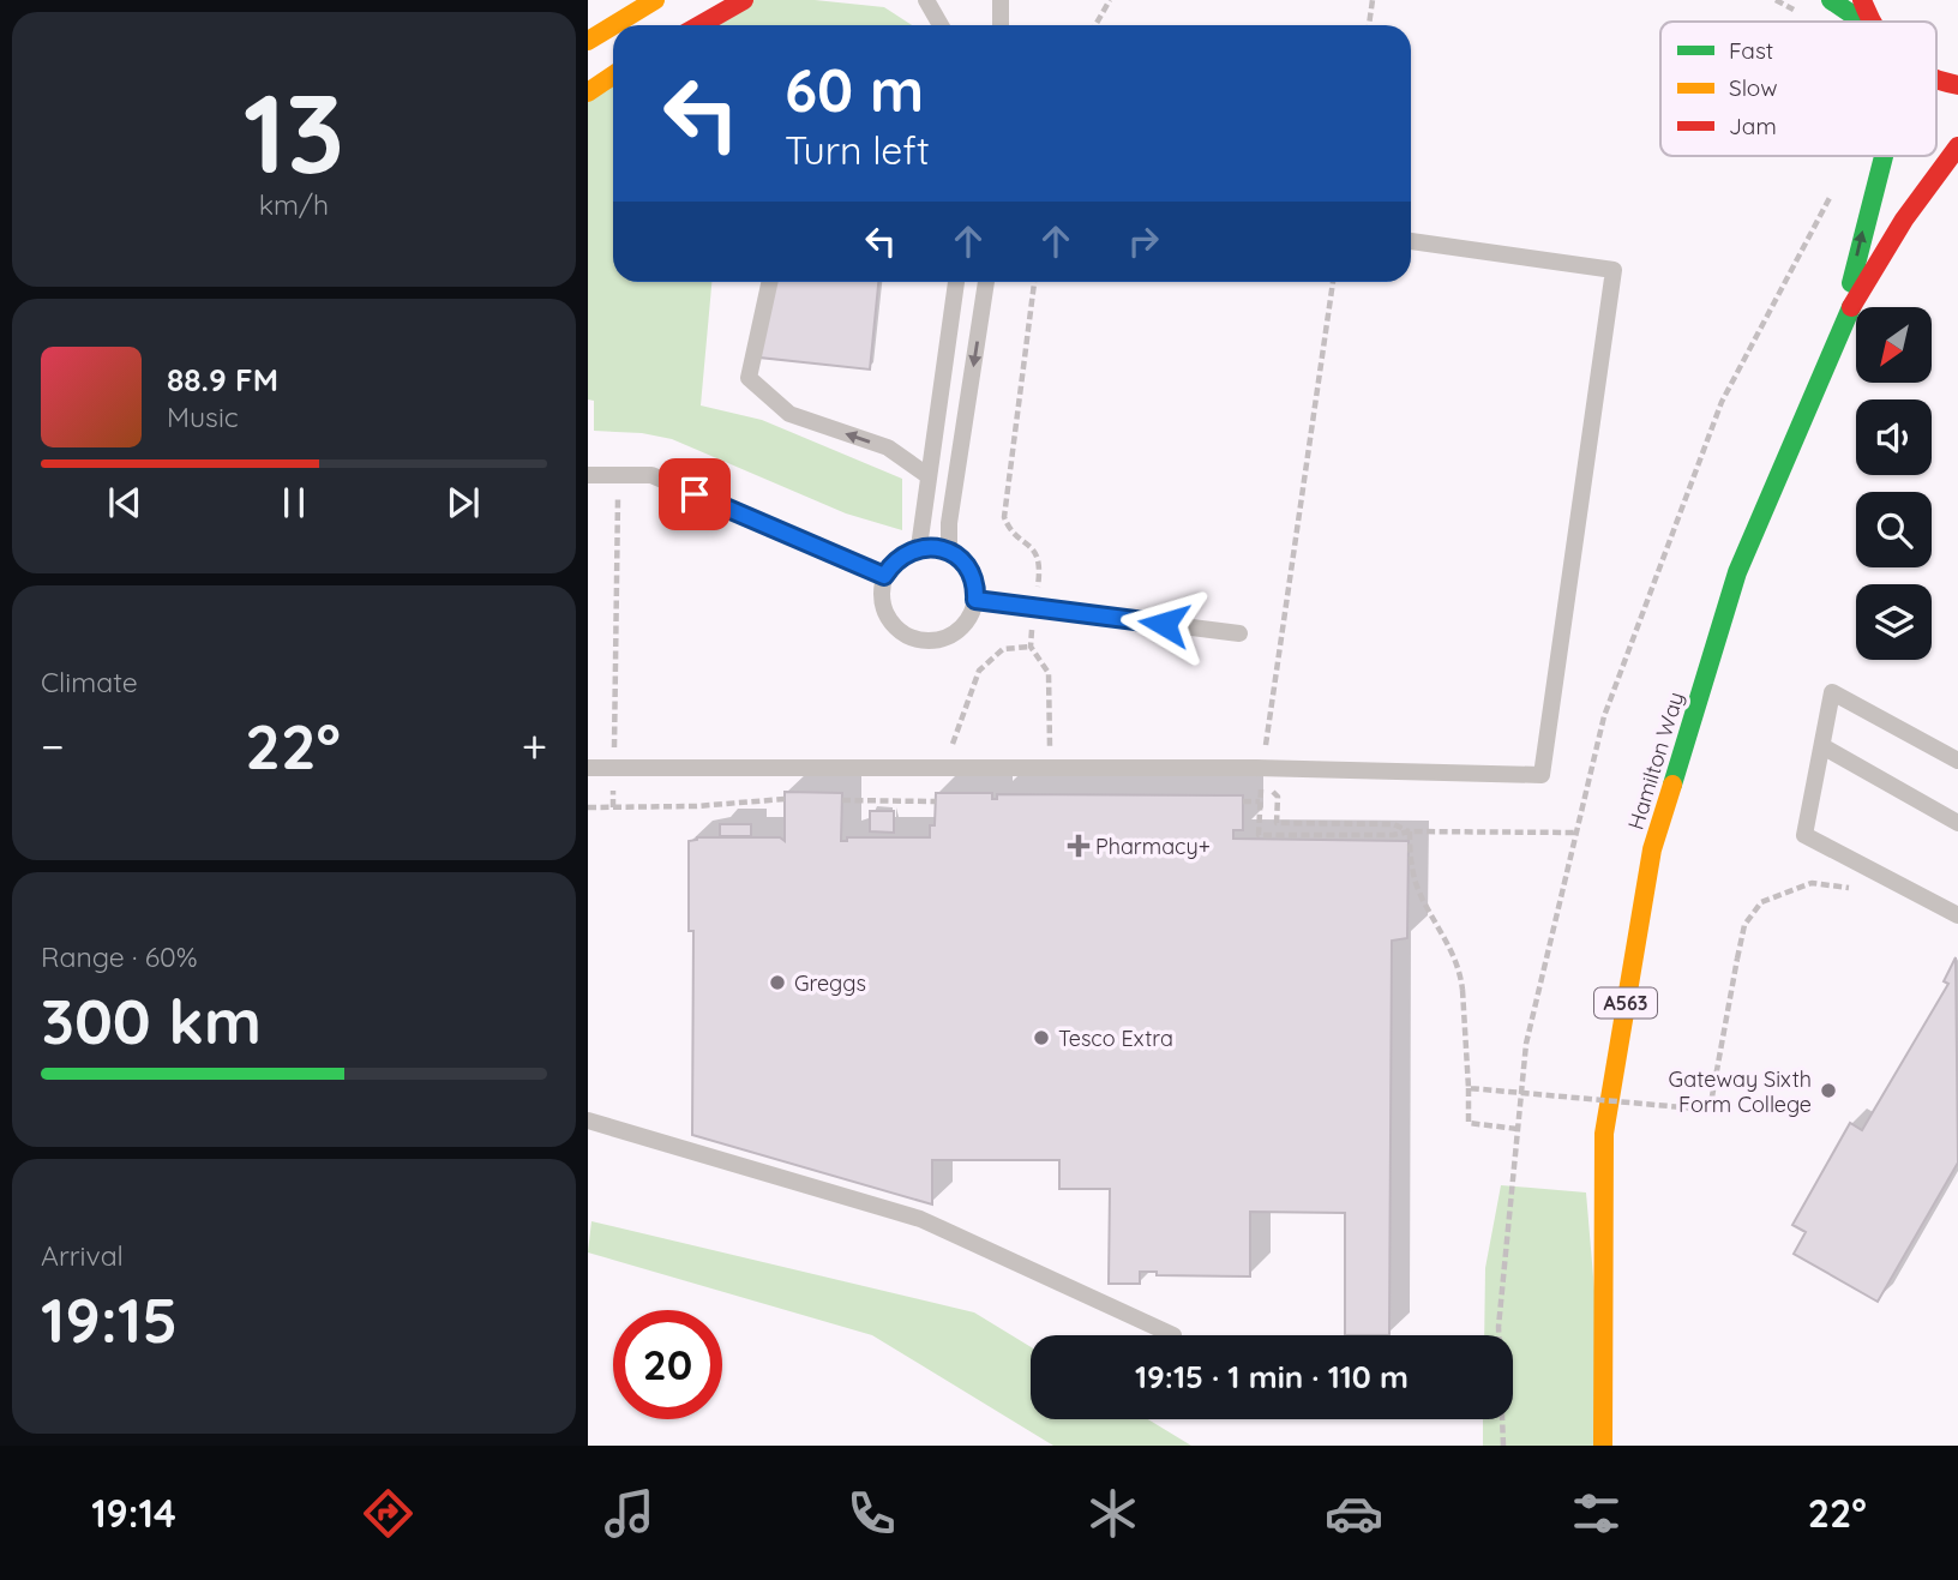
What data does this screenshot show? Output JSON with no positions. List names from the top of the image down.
{
  "streets": {
    "main road": ["Hamilton Way", "A563"]
  },
  "places": {
    "health": ["Pharmacy+"],
    "other": ["Greggs", "Tesco Extra", "Gateway Sixth Form College"]
  },
  "legend": ["Fast", "Slow", "Jam"],
  "north": "bottom left",
  "page": {
    "tile": [
      ["13", "km/h"],
      "Climate",
      ["Range · 60%", "300 km"],
      ["Arrival", "19:15"]
    ],
    "turn": ["60 m", "Turn left"],
    "song": ["88.9 FM", "Music"],
    "heat": ["−", "22°", "+"],
    "limit": "20",
    "trip": "19:15 · 1 min · 110 m",
    "tabs": ["19:14", "22°"]
  }
}
